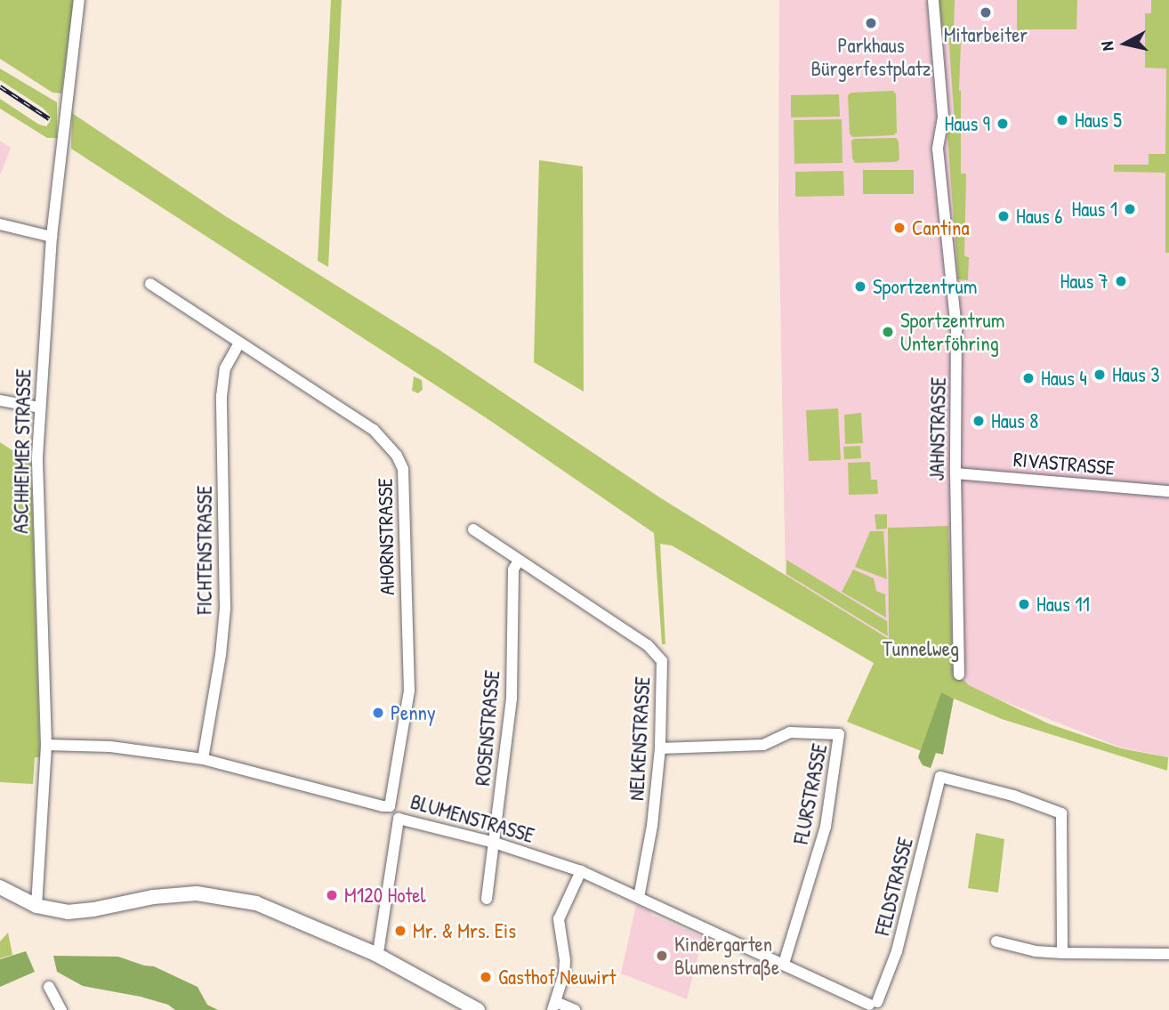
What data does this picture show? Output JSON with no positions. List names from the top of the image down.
{
  "streets": {
    "street": [
      "JAHNSTRASSE",
      "ASCHHEIMER STRASSE",
      "RIVASTRASSE",
      "AHORNSTRASSE",
      "FICHTENSTRASSE",
      "ROSENSTRASSE",
      "NELKENSTRASSE",
      "FLURSTRASSE",
      "BLUMENSTRASSE",
      "FELDSTRASSE"
    ]
  },
  "crossings": [
    ["JAHNSTRASSE", "RIVASTRASSE"],
    ["ASCHHEIMER STRASSE", "BLUMENSTRASSE"],
    ["AHORNSTRASSE", "FICHTENSTRASSE"],
    ["AHORNSTRASSE", "BLUMENSTRASSE"],
    ["FICHTENSTRASSE", "BLUMENSTRASSE"],
    ["ROSENSTRASSE", "NELKENSTRASSE"],
    ["ROSENSTRASSE", "BLUMENSTRASSE"],
    ["NELKENSTRASSE", "FLURSTRASSE"],
    ["NELKENSTRASSE", "BLUMENSTRASSE"],
    ["FLURSTRASSE", "BLUMENSTRASSE"],
    ["BLUMENSTRASSE", "FELDSTRASSE"]
  ],
  "parks": ["Tunnelweg"],
  "places": [
    "Mitarbeiter",
    "Parkhaus Bürgerfestplatz",
    "Haus 5",
    "Haus 9",
    "Haus 1",
    "Haus 6",
    "Cantina",
    "Haus 7",
    "Sportzentrum",
    "Sportzentrum Unterföhring",
    "Haus 3",
    "Haus 4",
    "Haus 8",
    "Haus 11",
    "Penny",
    "M120 Hotel",
    "Mr. & Mrs. Eis",
    "Kindergarten Blumenstraße",
    "Gasthof Neuwirt"
  ],
  "north": "left"
}
